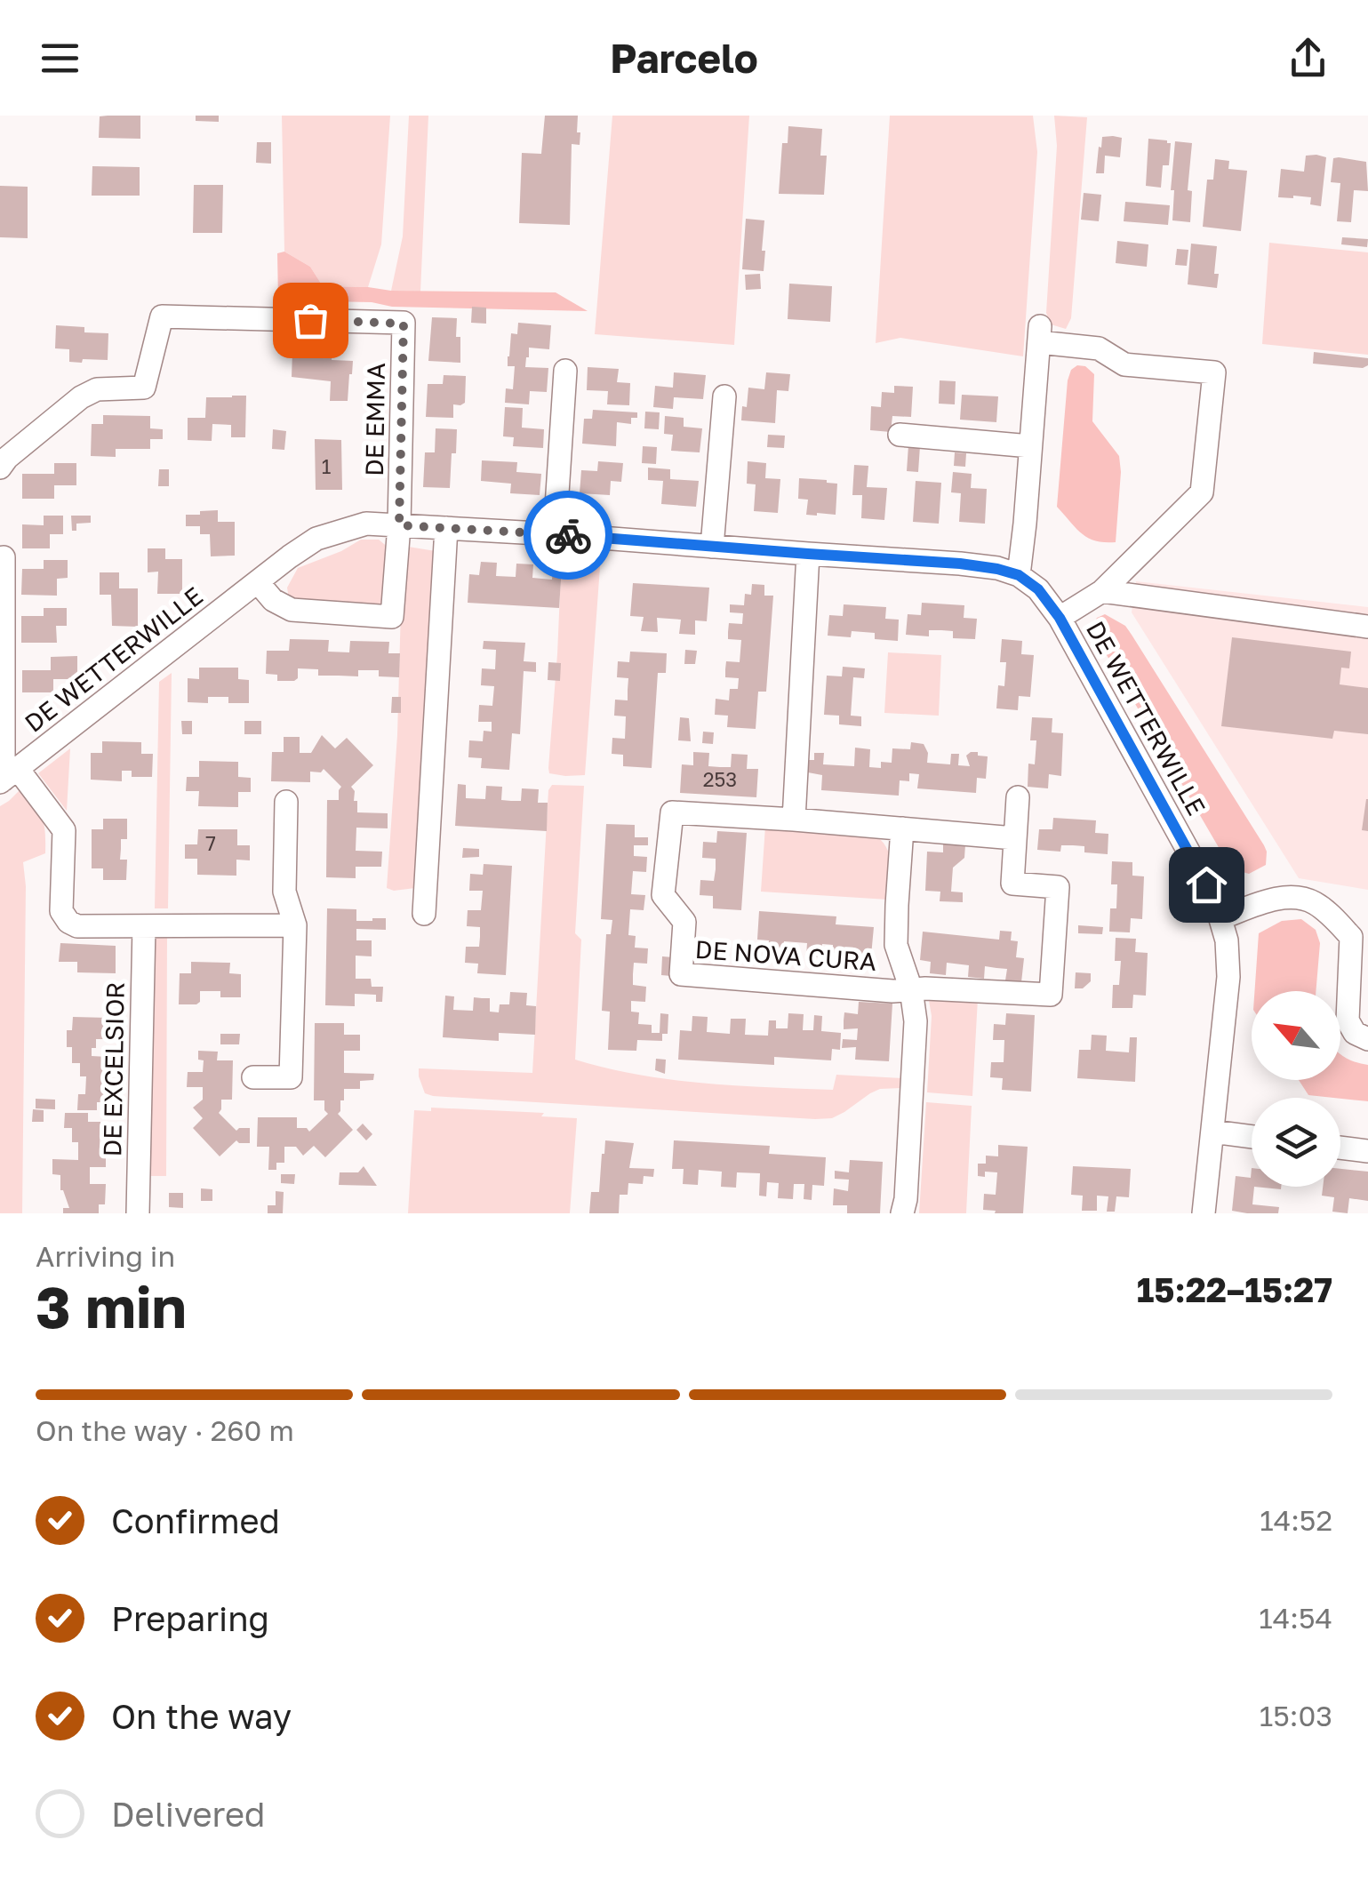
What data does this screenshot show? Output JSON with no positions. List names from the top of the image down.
{
  "streets": {
    "street": [
      "DE EMMA",
      "DE WETTERWILLE",
      "DE NOVA CURA",
      "DE EXCELSIOR"
    ]
  },
  "crossings": [
    ["DE EMMA", "DE WETTERWILLE"]
  ],
  "house_numbers": ["1", "253", "7"],
  "north": "top left",
  "page": {
    "header": "Parcelo",
    "heading": ["3 min", "Arriving in", "15:22–15:27"],
    "bar": "On the way · 260 m",
    "list": [
      ["Confirmed", "14:52"],
      ["Preparing", "14:54"],
      ["On the way", "15:03"],
      "Delivered"
    ]
  }
}
